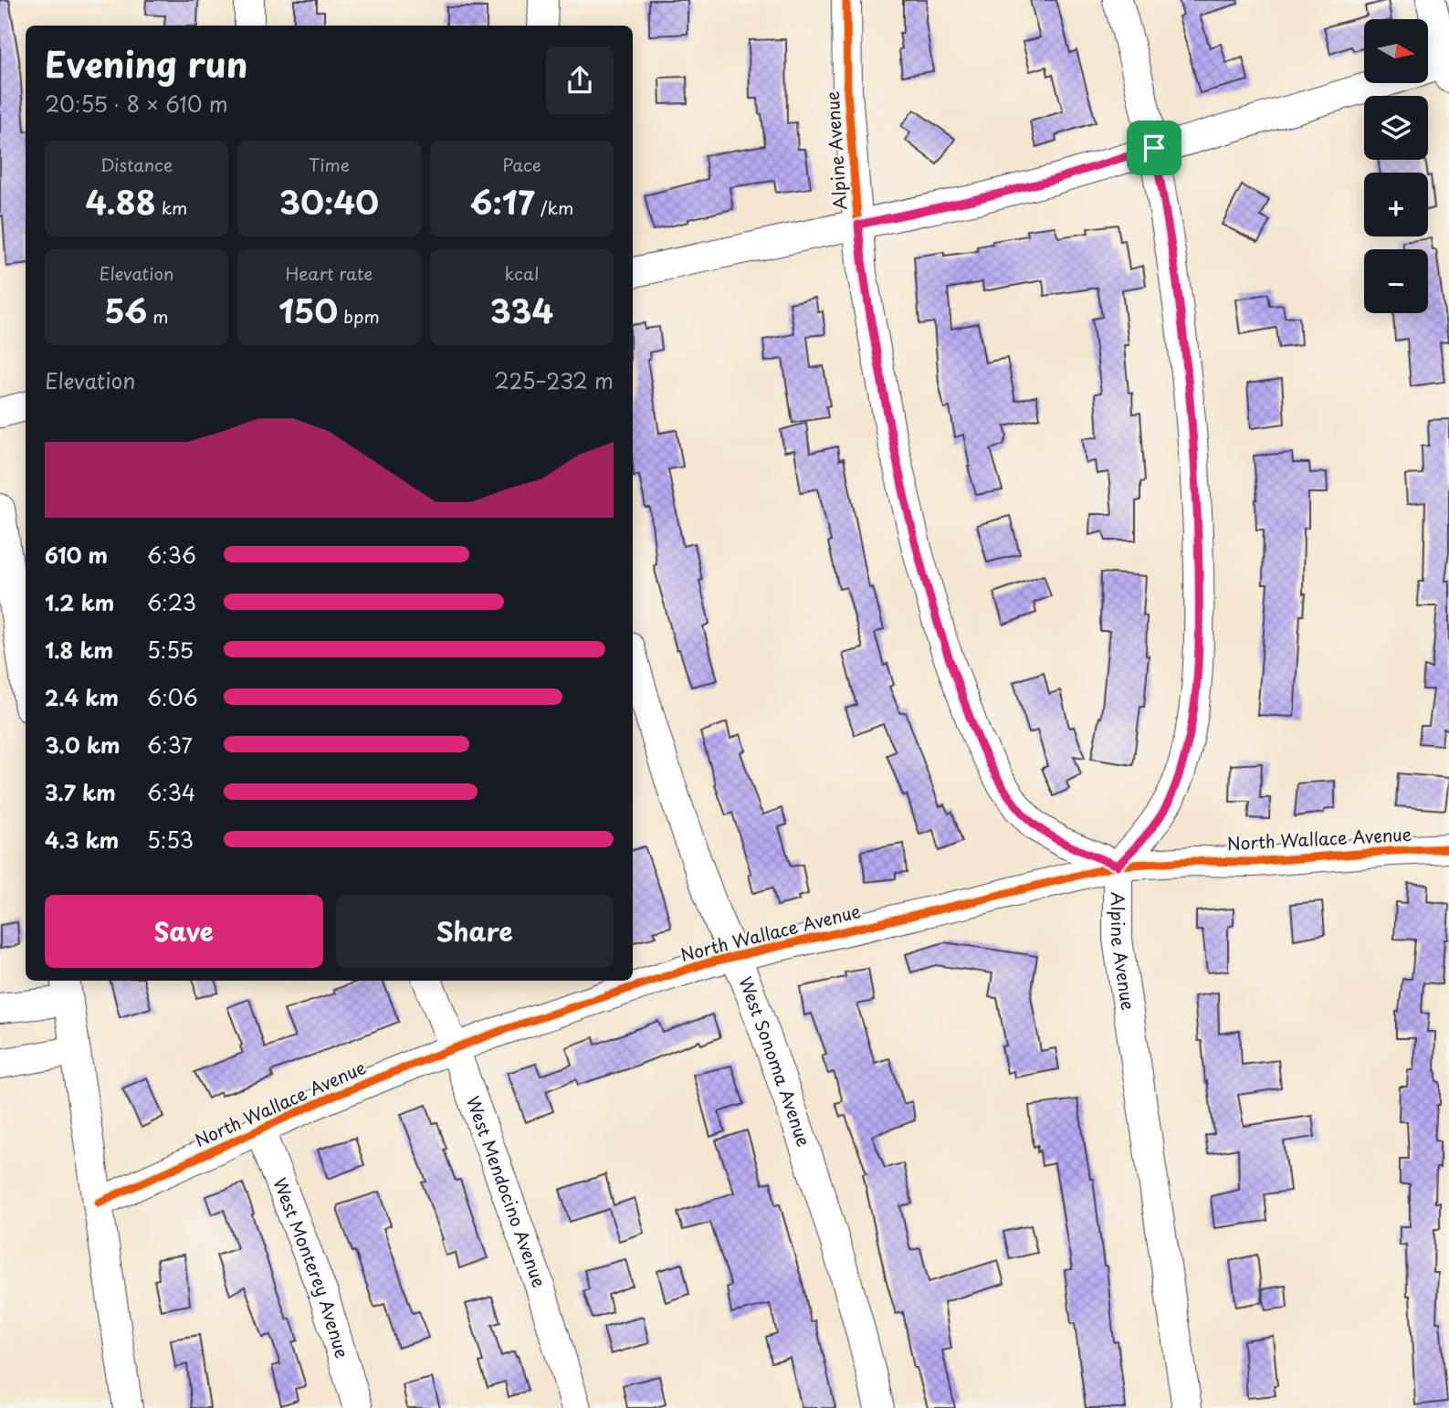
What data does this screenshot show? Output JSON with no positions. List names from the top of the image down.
{
  "streets": {
    "street": [
      "Alpine Avenue",
      "North Wallace Avenue",
      "West Sonoma Avenue",
      "West Mendocino Avenue",
      "West Monterey Avenue"
    ]
  },
  "crossings": [
    ["Alpine Avenue", "North Wallace Avenue"],
    ["North Wallace Avenue", "West Sonoma Avenue"],
    ["North Wallace Avenue", "West Mendocino Avenue"],
    ["North Wallace Avenue", "West Monterey Avenue"]
  ],
  "north": "right",
  "page": {
    "map_buttons": ["+", "−"],
    "heading": ["Evening run", "20:55 · 8 × 610 m"],
    "stats": [
      ["Distance", "4.88 km"],
      ["Time", "30:40"],
      ["Pace", "6:17 /km"],
      ["Elevation", "56 m"],
      ["Heart rate", "150 bpm"],
      ["kcal", "334"]
    ],
    "chart": ["Elevation", "225–232 m"],
    "list": [
      {
        "name": "610 m",
        "note": "6:36"
      },
      {
        "name": "1.2 km",
        "note": "6:23"
      },
      {
        "name": "1.8 km",
        "note": "5:55"
      },
      {
        "name": "2.4 km",
        "note": "6:06"
      },
      {
        "name": "3.0 km",
        "note": "6:37"
      },
      {
        "name": "3.7 km",
        "note": "6:34"
      },
      {
        "name": "4.3 km",
        "note": "5:53"
      }
    ],
    "buttons": ["Save", "Share"]
  }
}
